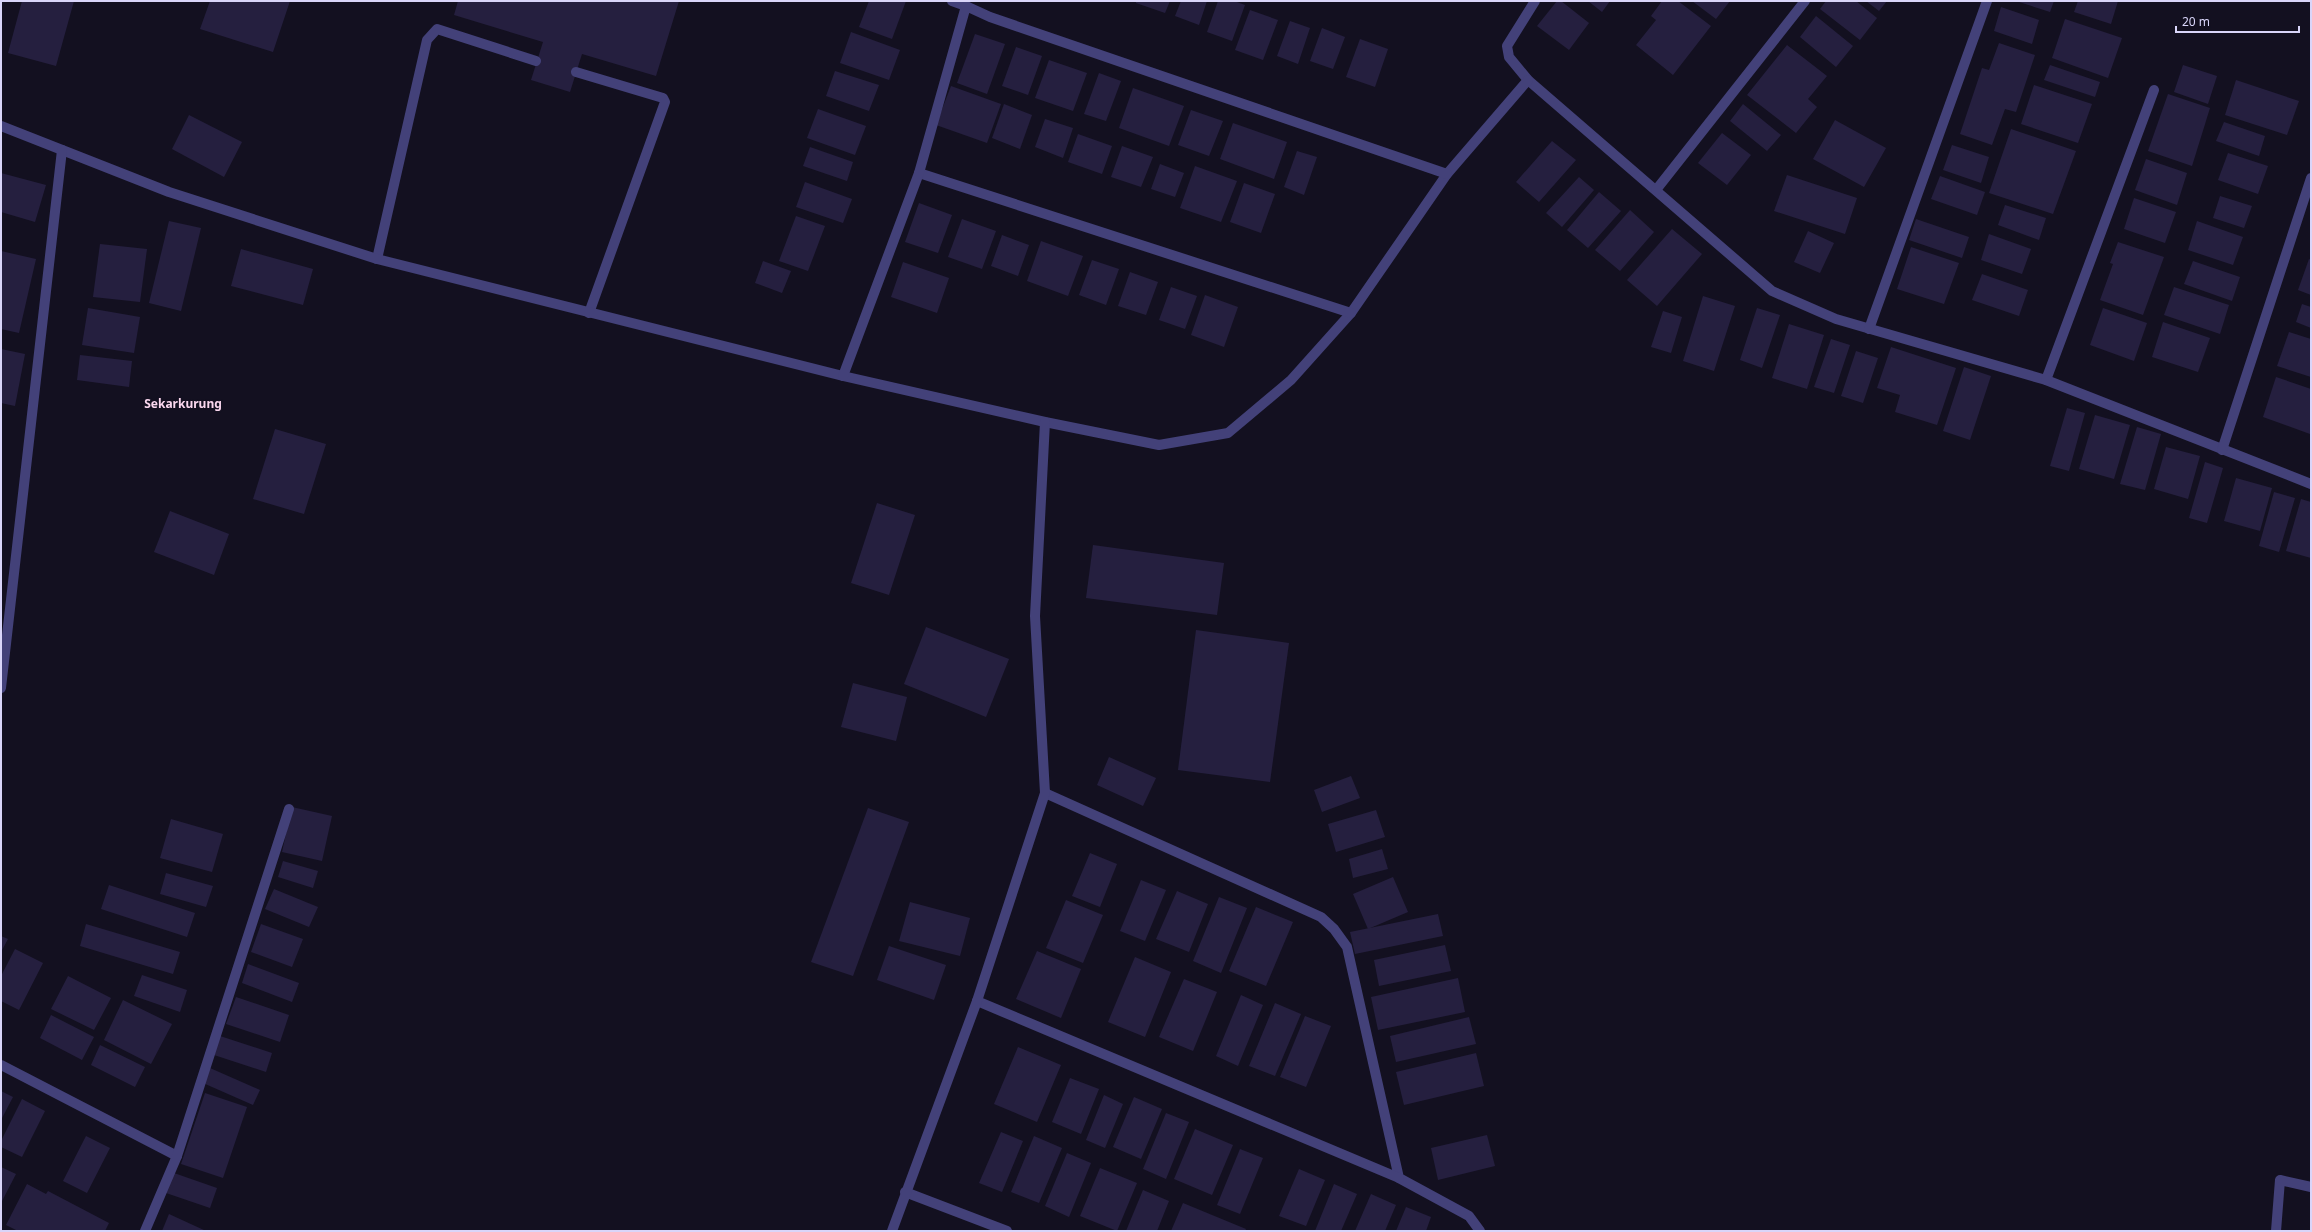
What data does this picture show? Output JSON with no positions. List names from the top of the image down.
{
  "districts": ["Sekarkurung"],
  "scale_bar": "20 m"
}
